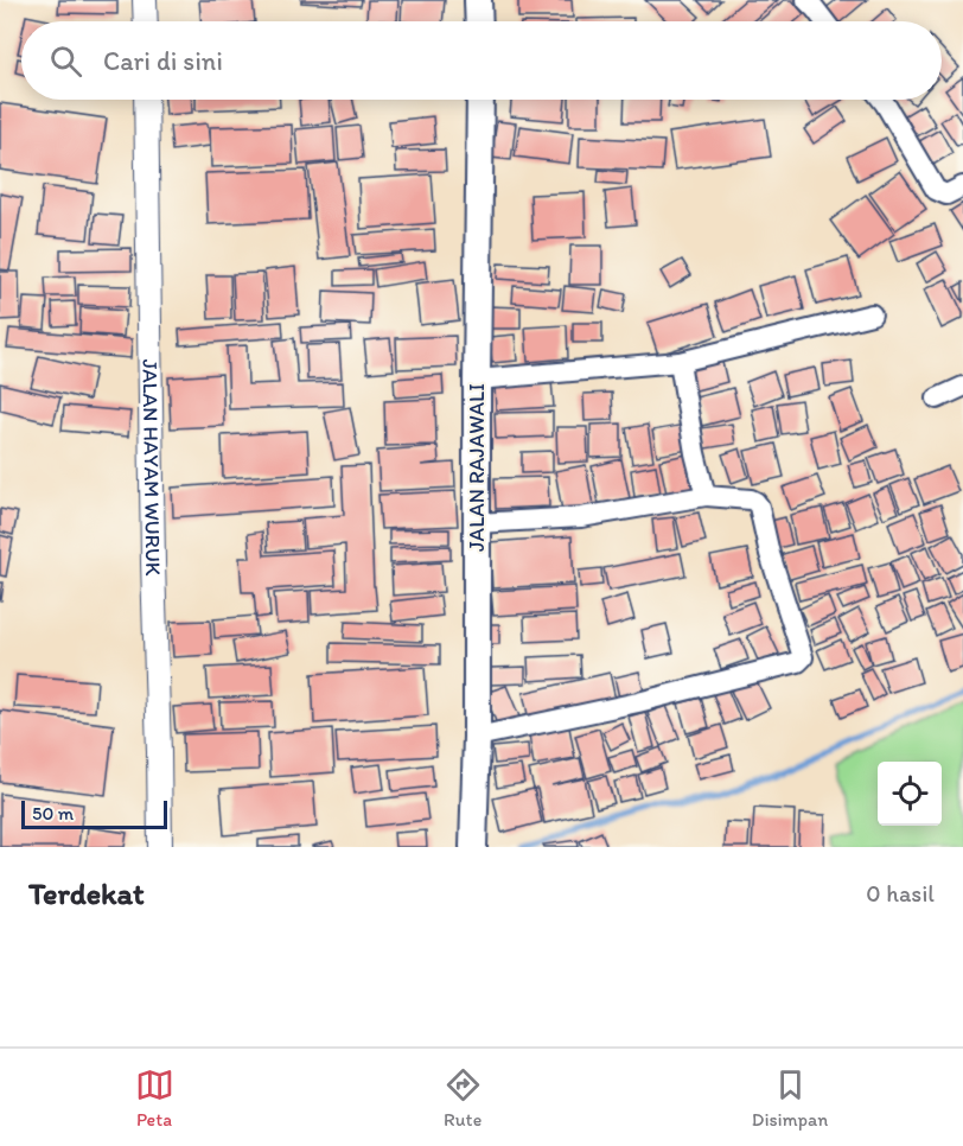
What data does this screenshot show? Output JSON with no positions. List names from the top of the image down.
{
  "streets": {
    "main road": ["JALAN RAJAWALI"],
    "street": ["JALAN HAYAM WURUK"]
  },
  "scale_bar": "50 m",
  "page": {
    "search": "Cari di sini",
    "scale": "50 m",
    "heading": ["Terdekat", "0 hasil"],
    "nav": ["Peta", "Rute", "Disimpan"]
  }
}
